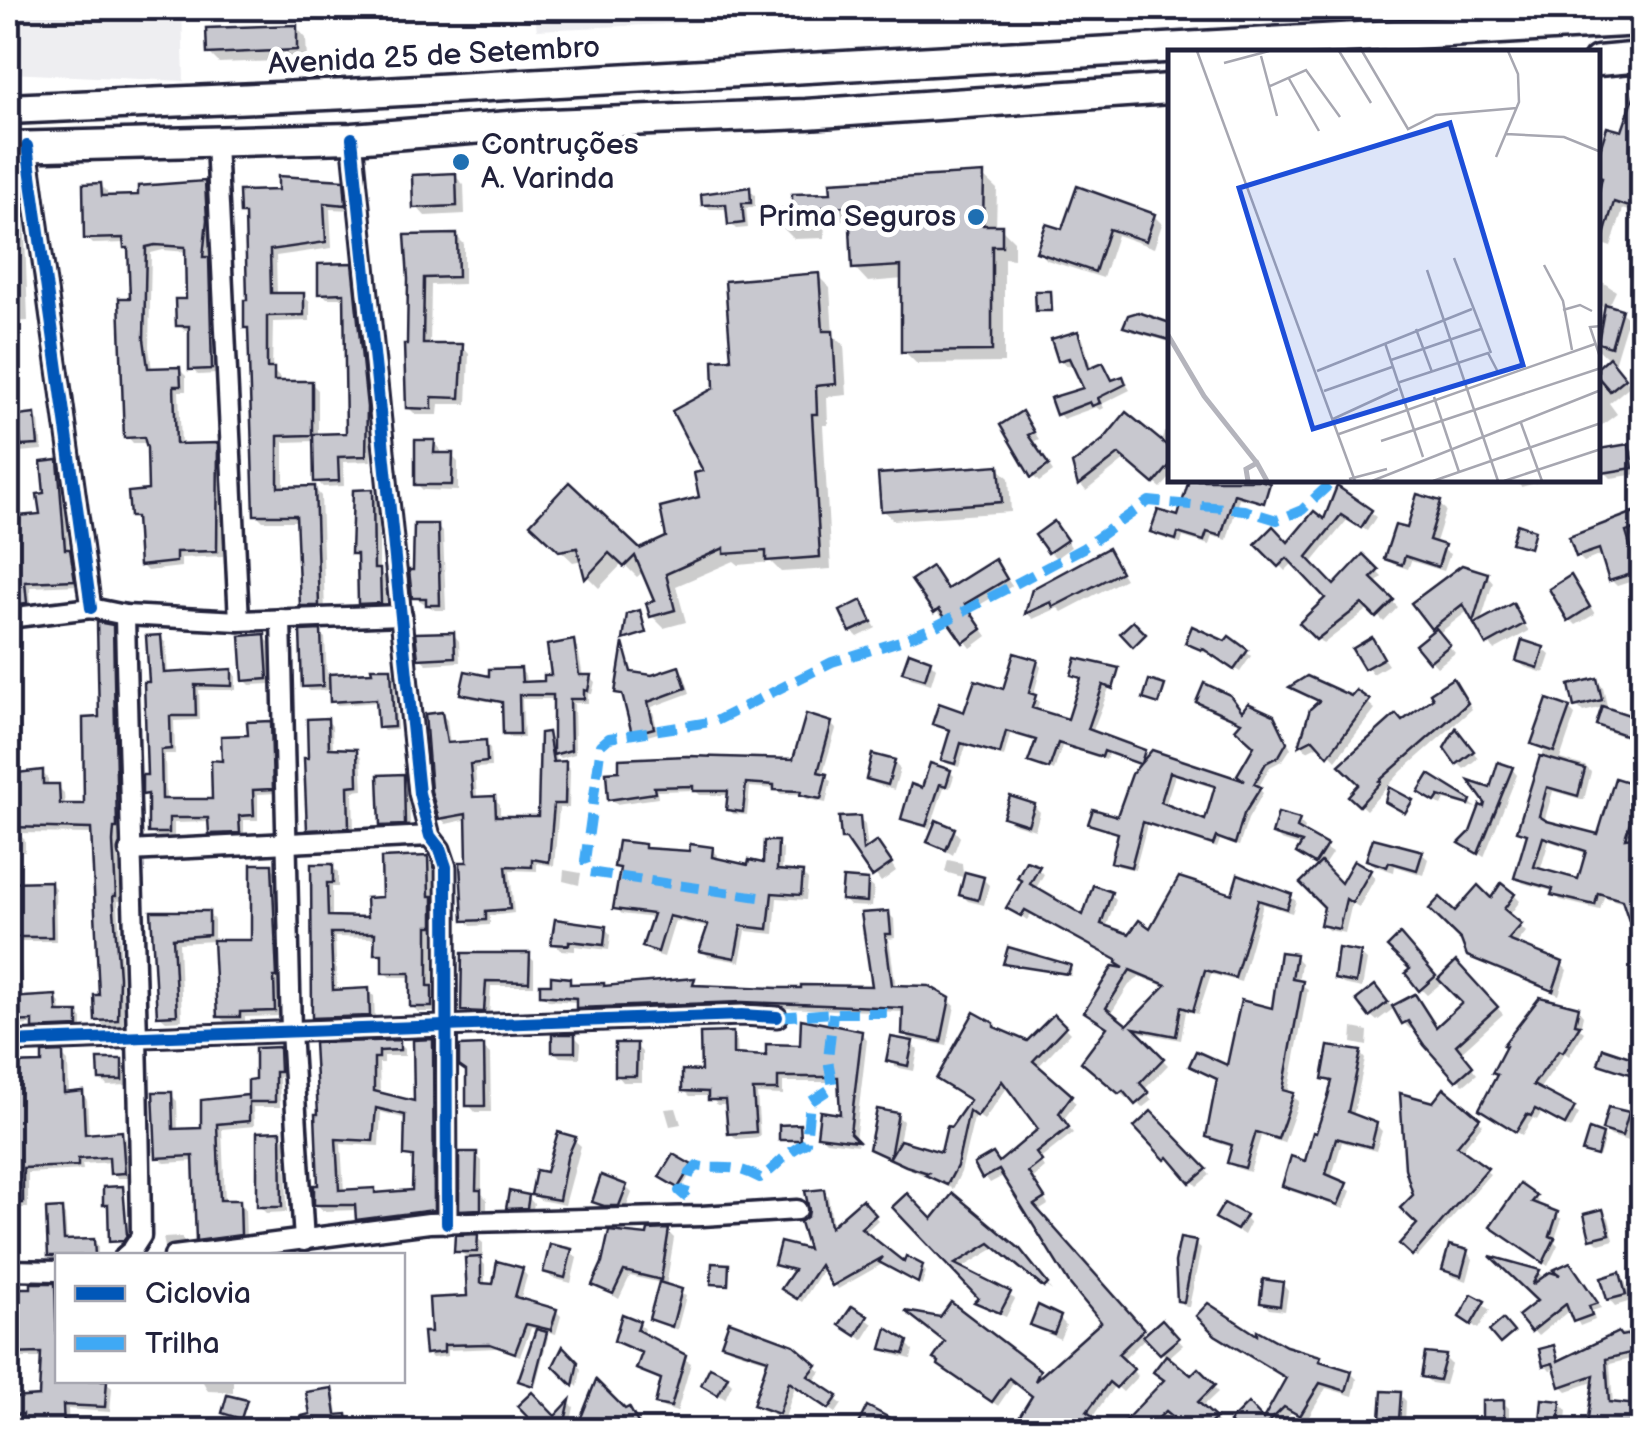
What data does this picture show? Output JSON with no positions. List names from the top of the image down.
{
  "streets": {
    "highway": ["Avenida 25 de Setembro"]
  },
  "places": ["Contruções A. Varinda", "Prima Seguros"],
  "legend": ["Ciclovia", "Trilha"]
}
